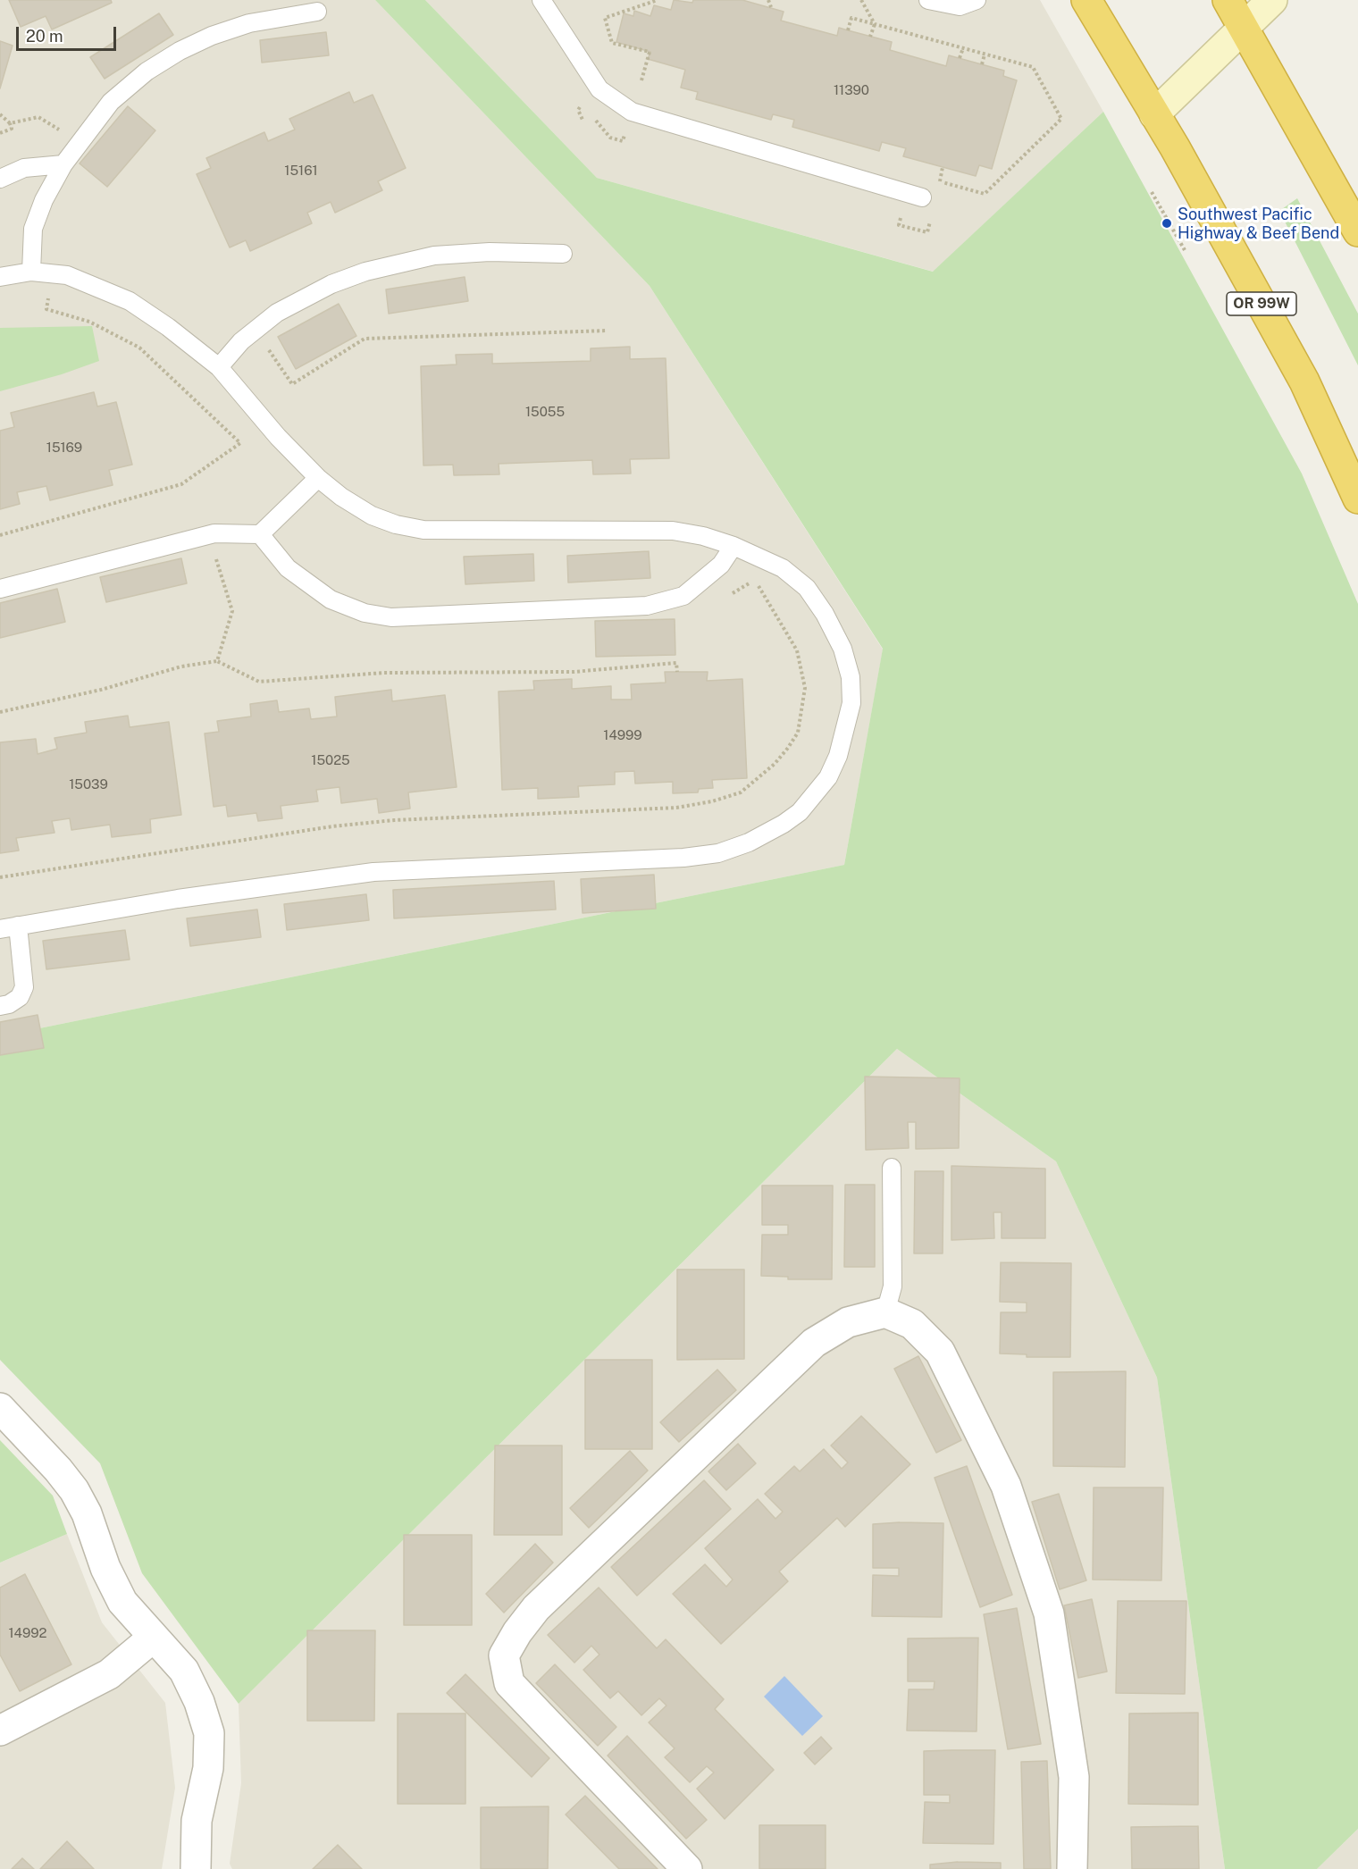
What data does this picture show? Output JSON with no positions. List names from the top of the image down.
{
  "streets": {
    "highway": ["OR 99W"]
  },
  "places": ["Southwest Pacific Highway & Beef Bend"],
  "house_numbers": [
    "11390",
    "15161",
    "15055",
    "15169",
    "14999",
    "15025",
    "15039",
    "14992"
  ],
  "scale_bar": "20 m"
}
